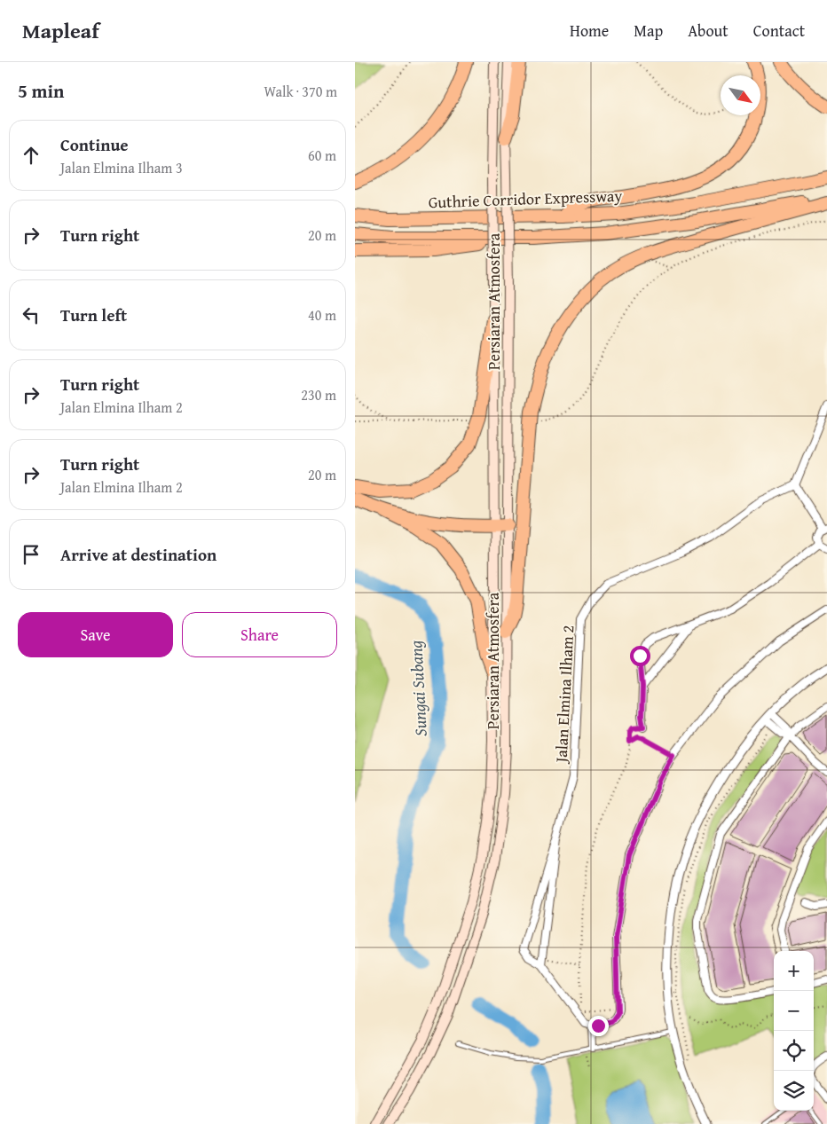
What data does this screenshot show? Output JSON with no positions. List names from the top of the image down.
{
  "streets": {
    "highway": ["Guthrie Corridor Expressway"],
    "main road": ["Persiaran Atmosfera"],
    "street": ["Jalan Elmina Ilham 2"]
  },
  "water": ["Sungai Subang"],
  "north": "bottom right",
  "page": {
    "header": "Mapleaf",
    "nav": [
      "Home",
      "Map",
      "About",
      "Contact"
    ],
    "heading": ["5 min", "Walk · 370 m"],
    "list": [
      ["Continue", "Jalan Elmina Ilham 3", "60 m"],
      ["Turn right", "20 m"],
      ["Turn left", "40 m"],
      ["Turn right", "Jalan Elmina Ilham 2", "230 m"],
      ["Turn right", "Jalan Elmina Ilham 2", "20 m"],
      "Arrive at destination"
    ],
    "buttons": ["Save", "Share"],
    "map_buttons": ["+", "−"]
  }
}
